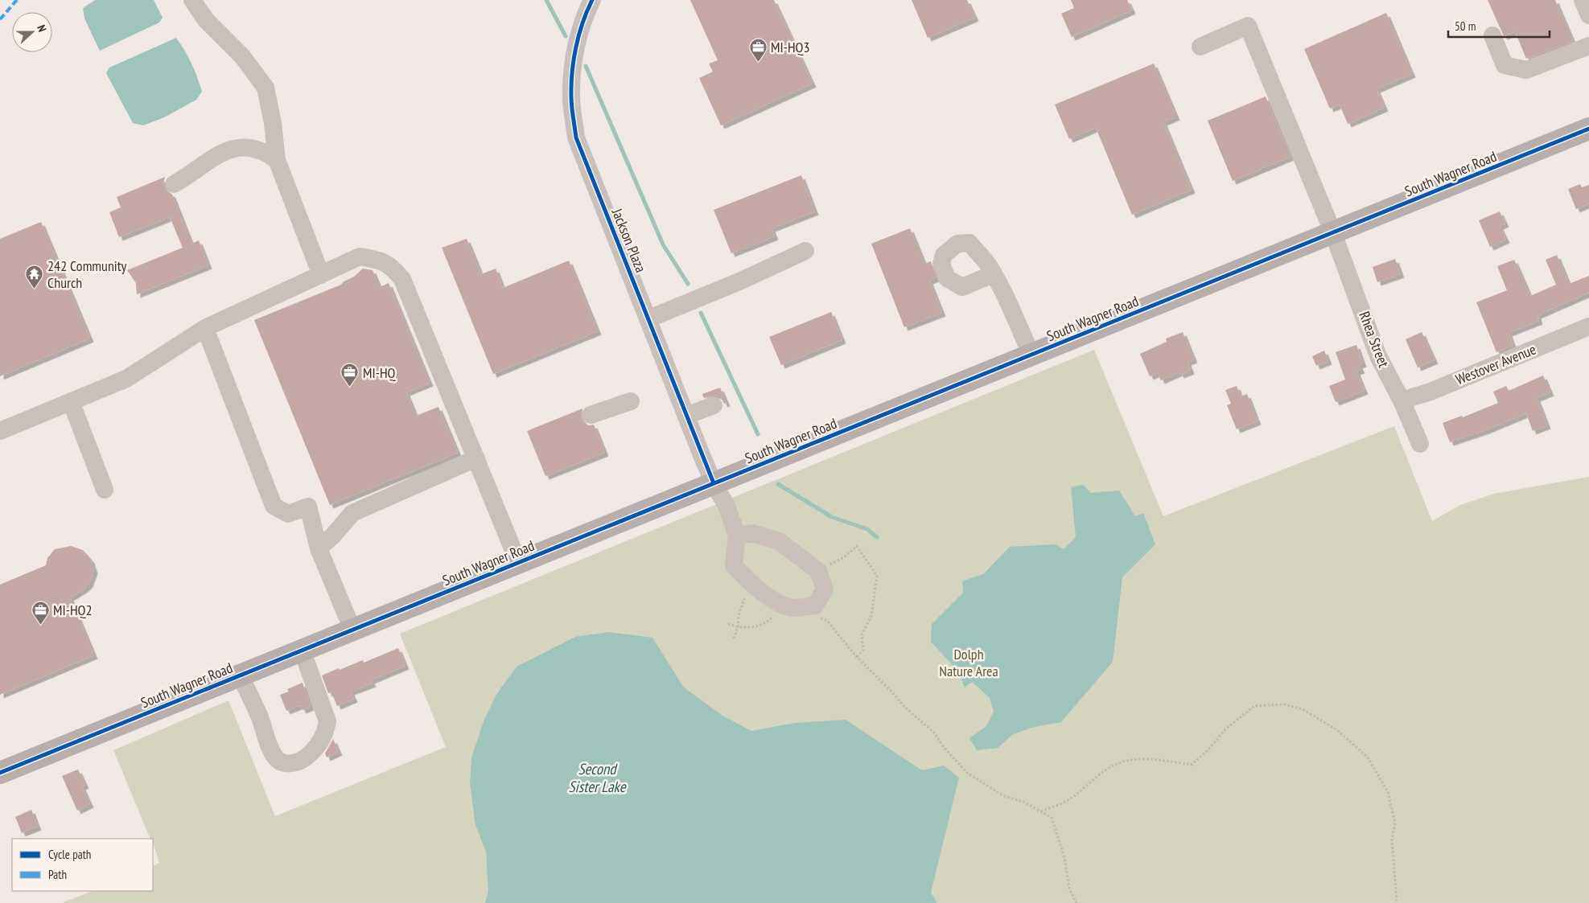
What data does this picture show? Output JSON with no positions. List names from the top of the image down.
{
  "streets": {
    "main road": ["South Wagner Road"],
    "street": ["Jackson Plaza", "Rhea Street", "Westover Avenue"]
  },
  "crossings": [
    ["South Wagner Road", "Jackson Plaza"],
    ["South Wagner Road", "Rhea Street"],
    ["Rhea Street", "Westover Avenue"]
  ],
  "water": ["Second Sister Lake"],
  "parks": ["Dolph Nature Area"],
  "places": {
    "office": ["MI-HQ3", "MI-HQ", "MI-HQ2"],
    "temple": ["242 Community Church"]
  },
  "legend": ["Cycle path", "Path"],
  "scale_bar": "50 m",
  "north": "right"
}
